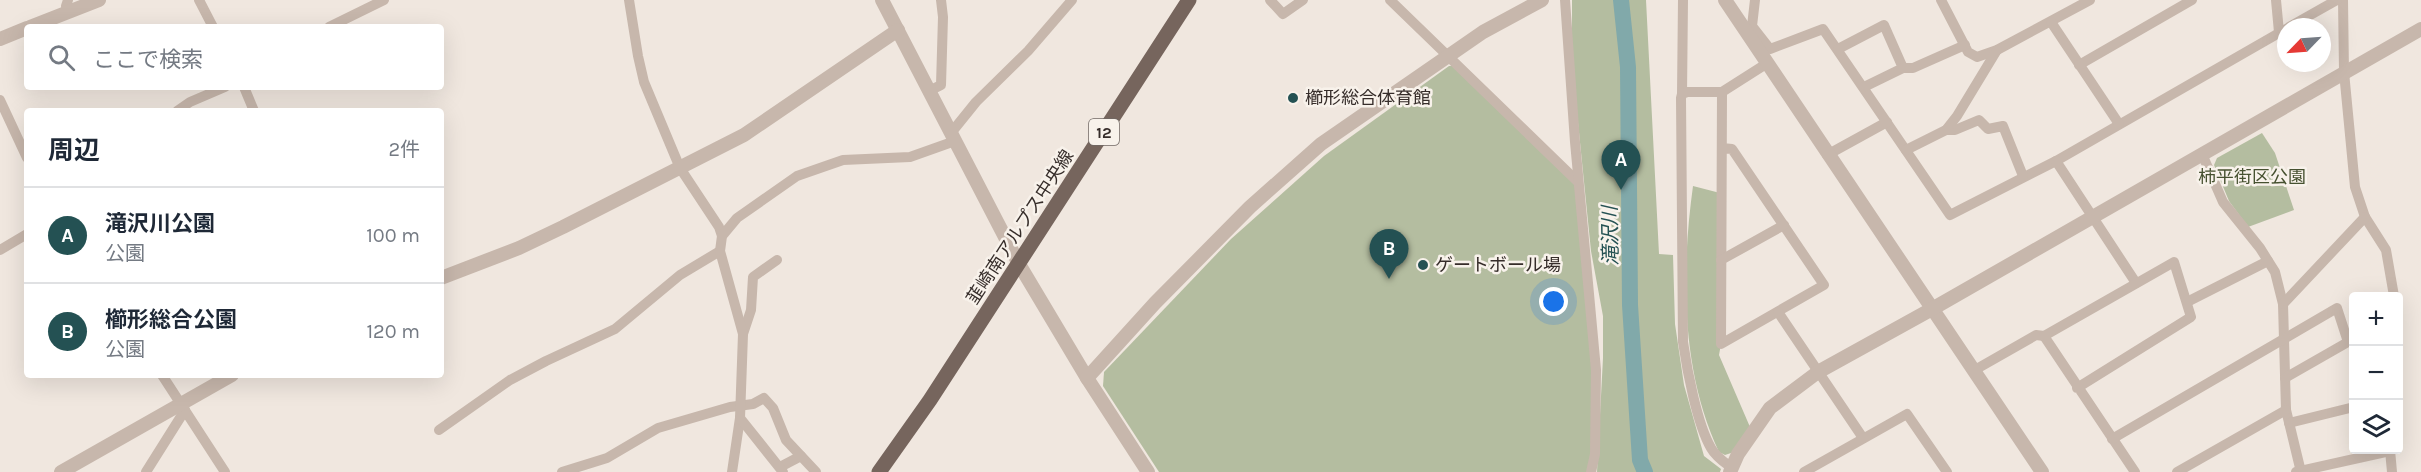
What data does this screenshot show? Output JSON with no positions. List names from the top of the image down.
{
  "streets": {
    "main road": ["12", "韮崎南アルプス中央線"]
  },
  "water": ["滝沢川"],
  "parks": ["柿平街区公園"],
  "places": ["櫛形総合体育館", "ゲートボール場"],
  "north": "bottom left",
  "page": {
    "search": "ここで検索",
    "heading": ["周辺", "2件"],
    "pins": ["A", "B"],
    "list": [
      {
        "mark": "A",
        "name": "滝沢川公園",
        "note": "公園",
        "value": "100 m"
      },
      {
        "mark": "B",
        "name": "櫛形総合公園",
        "note": "公園",
        "value": "120 m"
      }
    ],
    "map_buttons": ["+", "−"]
  }
}
